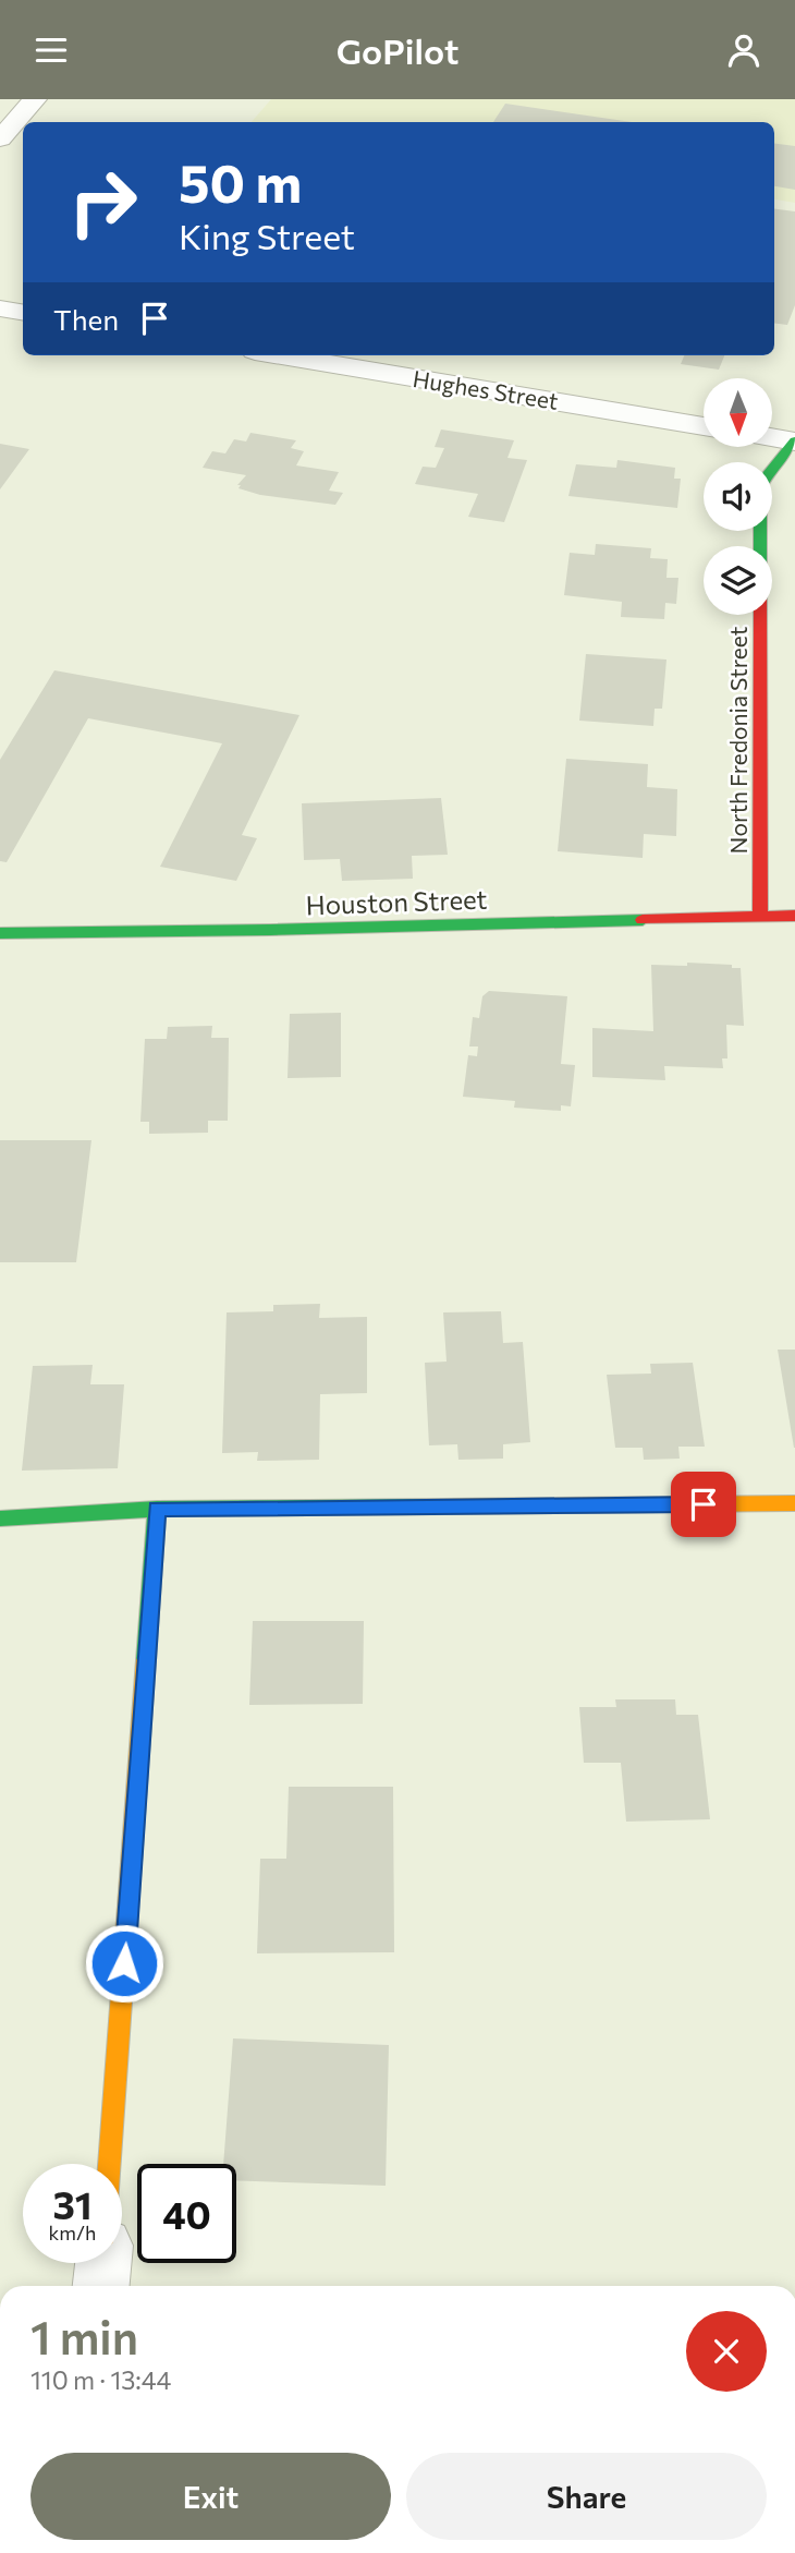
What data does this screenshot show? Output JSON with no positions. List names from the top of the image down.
{
  "streets": {
    "street": ["Hughes Street", "North Fredonia Street", "Houston Street"]
  },
  "crossings": [
    ["North Fredonia Street", "Houston Street"]
  ],
  "north": "bottom",
  "page": {
    "header": "GoPilot",
    "turn": ["50 m", "King Street"],
    "then": "Then",
    "speed": "31 km/h",
    "limit": "40",
    "heading": ["1 min", "110 m · 13:44"],
    "buttons": ["Exit", "Share"]
  }
}
